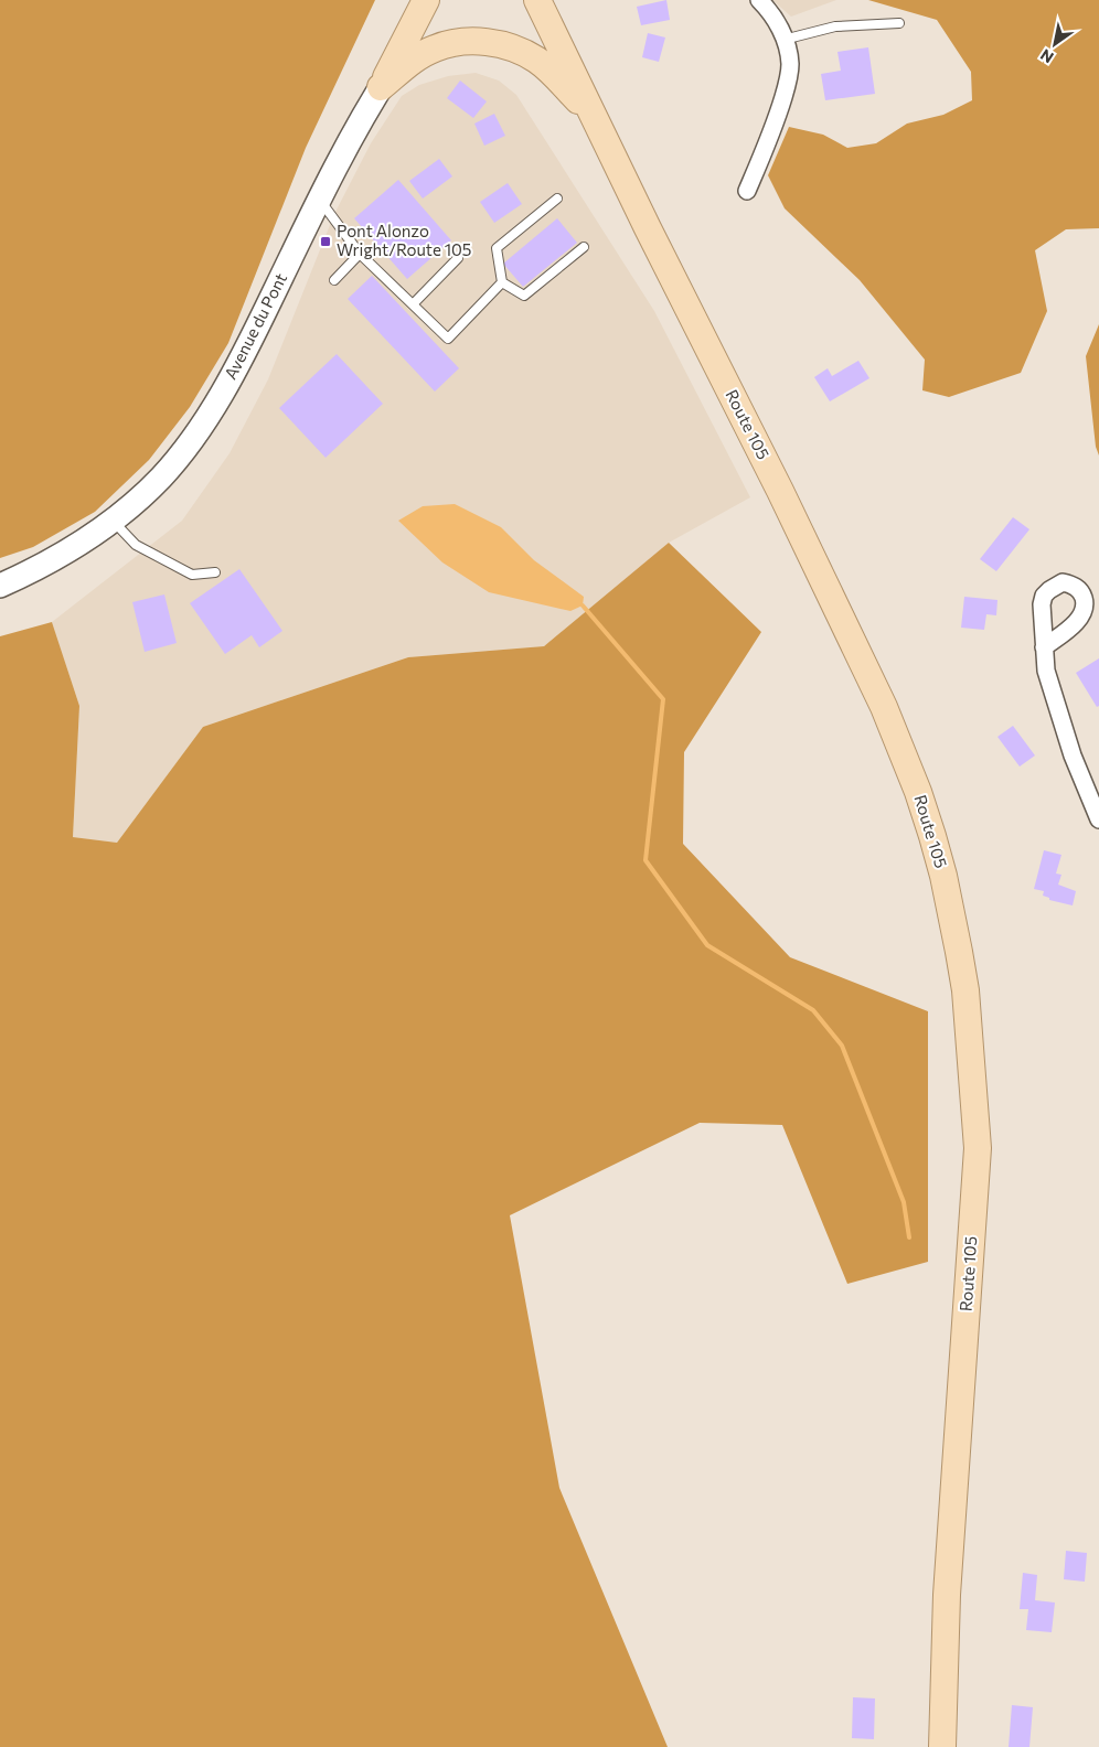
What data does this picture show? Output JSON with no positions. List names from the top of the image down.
{
  "streets": {
    "main road": ["Avenue du Pont", "Route 105"]
  },
  "places": {
    "transit": ["Pont Alonzo Wright/Route 105"]
  },
  "north": "bottom left"
}
